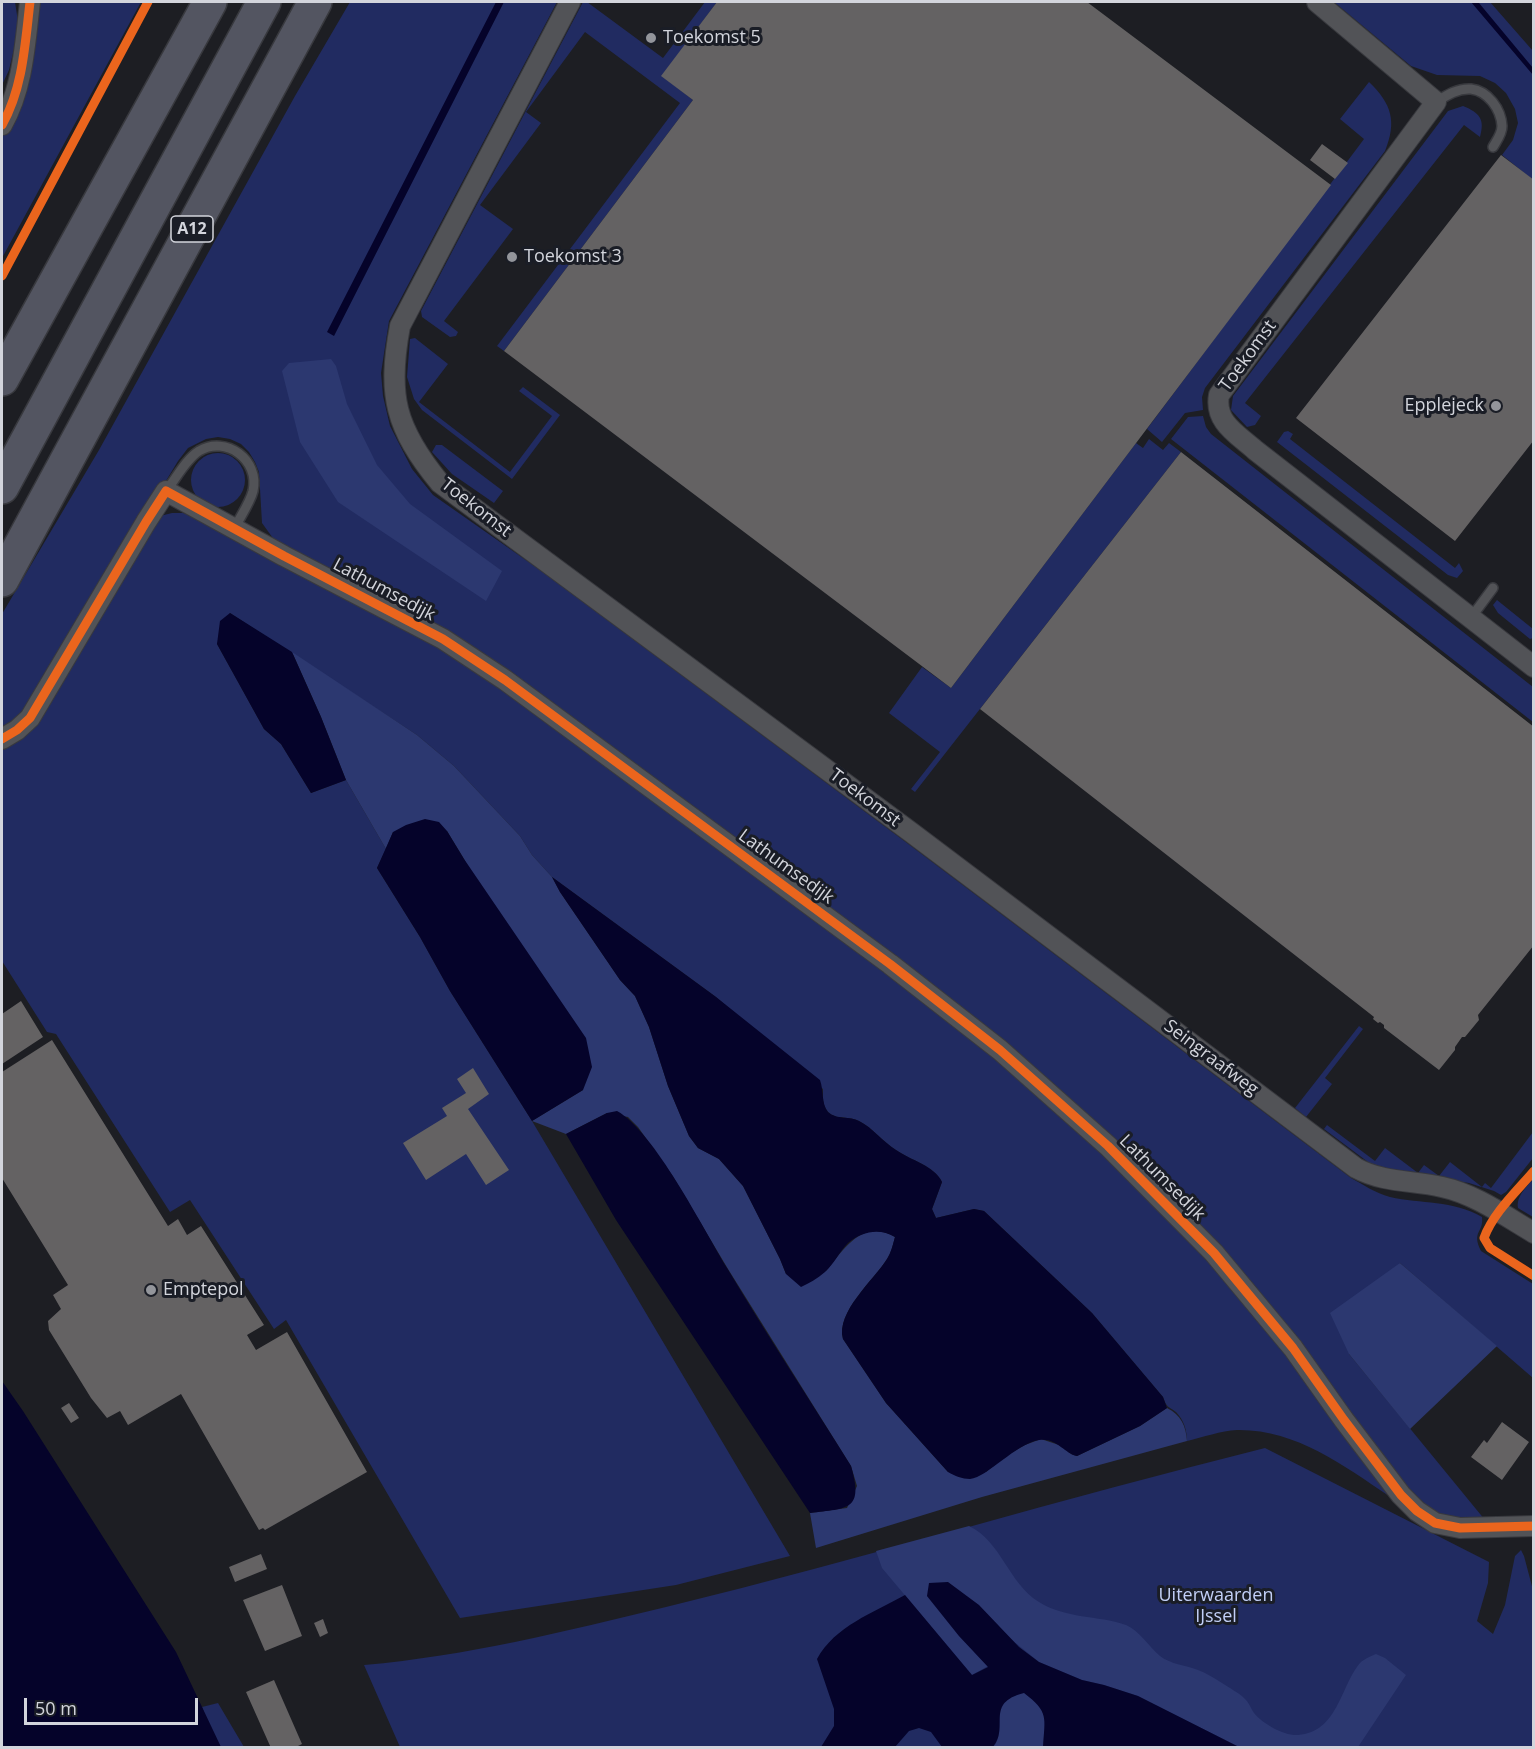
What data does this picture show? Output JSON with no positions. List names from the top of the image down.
{
  "streets": {
    "highway": ["A12"],
    "street": ["Toekomst", "Lathumsedijk", "Seingraafweg"]
  },
  "crossings": [
    ["Toekomst", "Seingraafweg"]
  ],
  "parks": ["Uiterwaarden IJssel"],
  "places": [
    "Toekomst 5",
    "Toekomst 3",
    "Epplejeck",
    "Emptepol"
  ],
  "scale_bar": "50 m"
}
